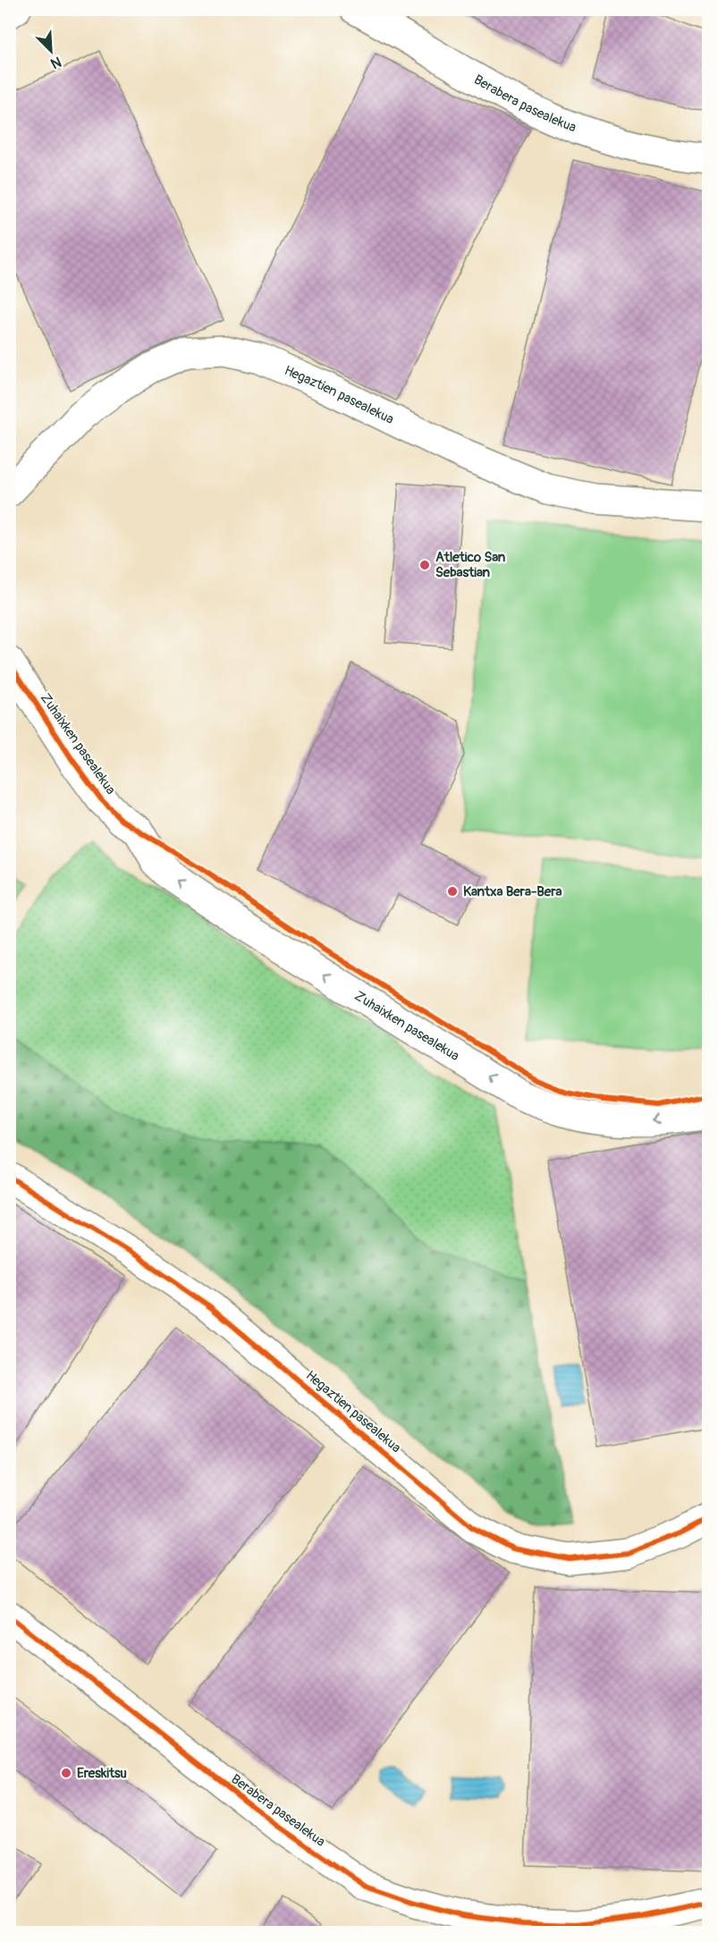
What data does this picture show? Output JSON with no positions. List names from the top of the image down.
{
  "streets": {
    "street": ["Berabera pasealekua", "Hegaztien pasealekua", "Zuhaixken pasealekua"]
  },
  "one_way": ["Zuhaixken pasealekua"],
  "places": ["Atletico San Sebastian", "Kantxa Bera-Bera", "Ereskitsu"],
  "north": "bottom right"
}
